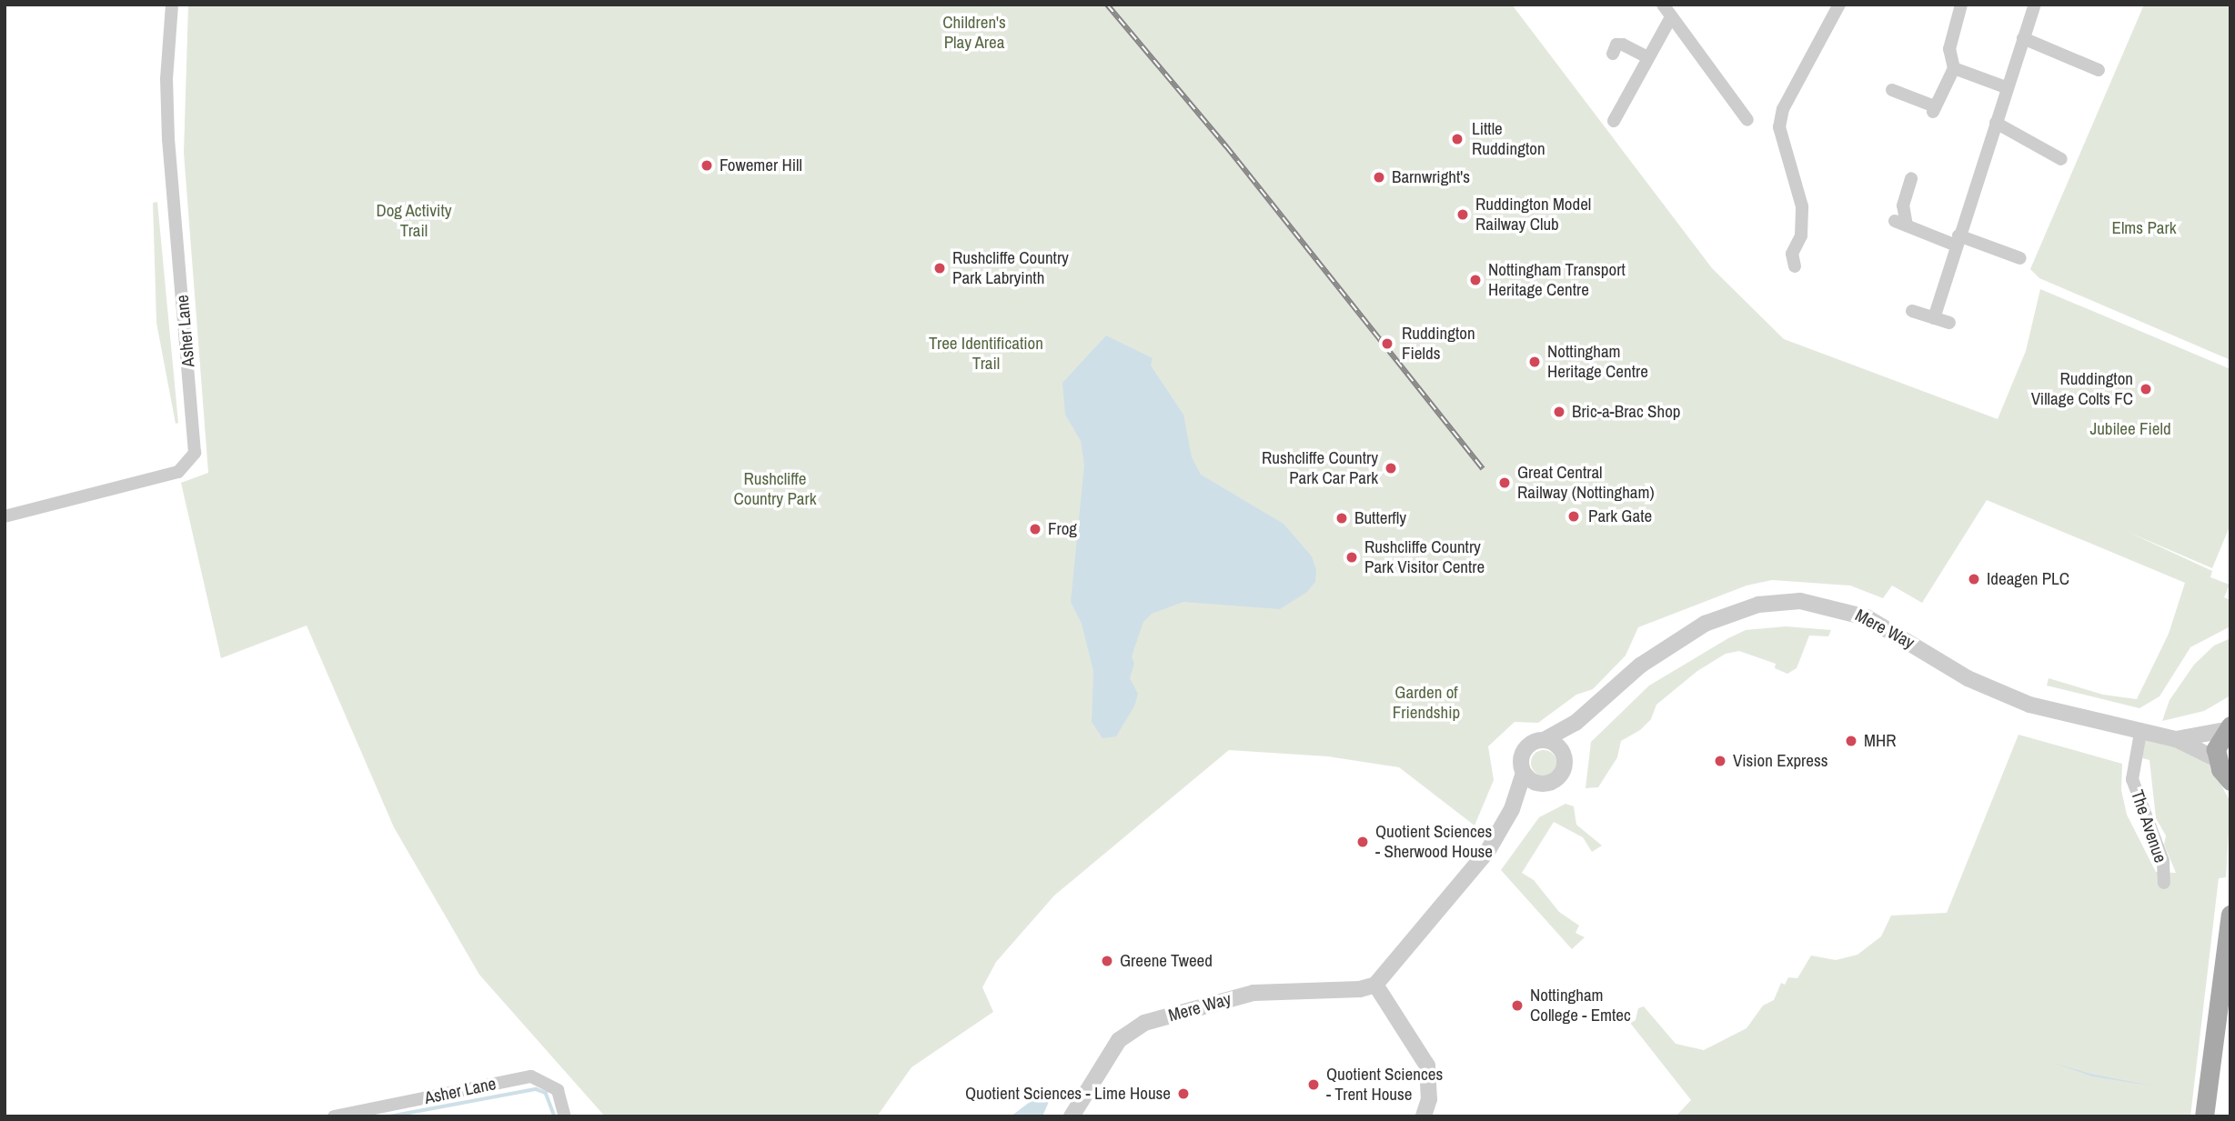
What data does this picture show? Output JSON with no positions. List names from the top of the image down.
{
  "streets": {
    "street": ["Asher Lane", "Mere Way", "The Avenue"]
  },
  "crossings": [
    ["Mere Way", "The Avenue"]
  ],
  "parks": [
    "Children's Play Area",
    "Dog Activity Trail",
    "Elms Park",
    "Tree Identification Trail",
    "Jubilee Field",
    "Rushcliffe Country Park",
    "Garden of Friendship"
  ],
  "places": [
    "Little Ruddington",
    "Fowemer Hill",
    "Barnwright's",
    "Ruddington Model Railway Club",
    "Rushcliffe Country Park Labryinth",
    "Nottingham Transport Heritage Centre",
    "Ruddington Fields",
    "Nottingham Heritage Centre",
    "Ruddington Village Colts FC",
    "Bric-a-Brac Shop",
    "Rushcliffe Country Park Car Park",
    "Great Central Railway (Nottingham)",
    "Park Gate",
    "Butterfly",
    "Frog",
    "Rushcliffe Country Park Visitor Centre",
    "Ideagen PLC",
    "MHR",
    "Vision Express",
    "Quotient Sciences - Sherwood House",
    "Greene Tweed",
    "Nottingham College - Emtec",
    "Quotient Sciences - Trent House",
    "Quotient Sciences - Lime House"
  ]
}
